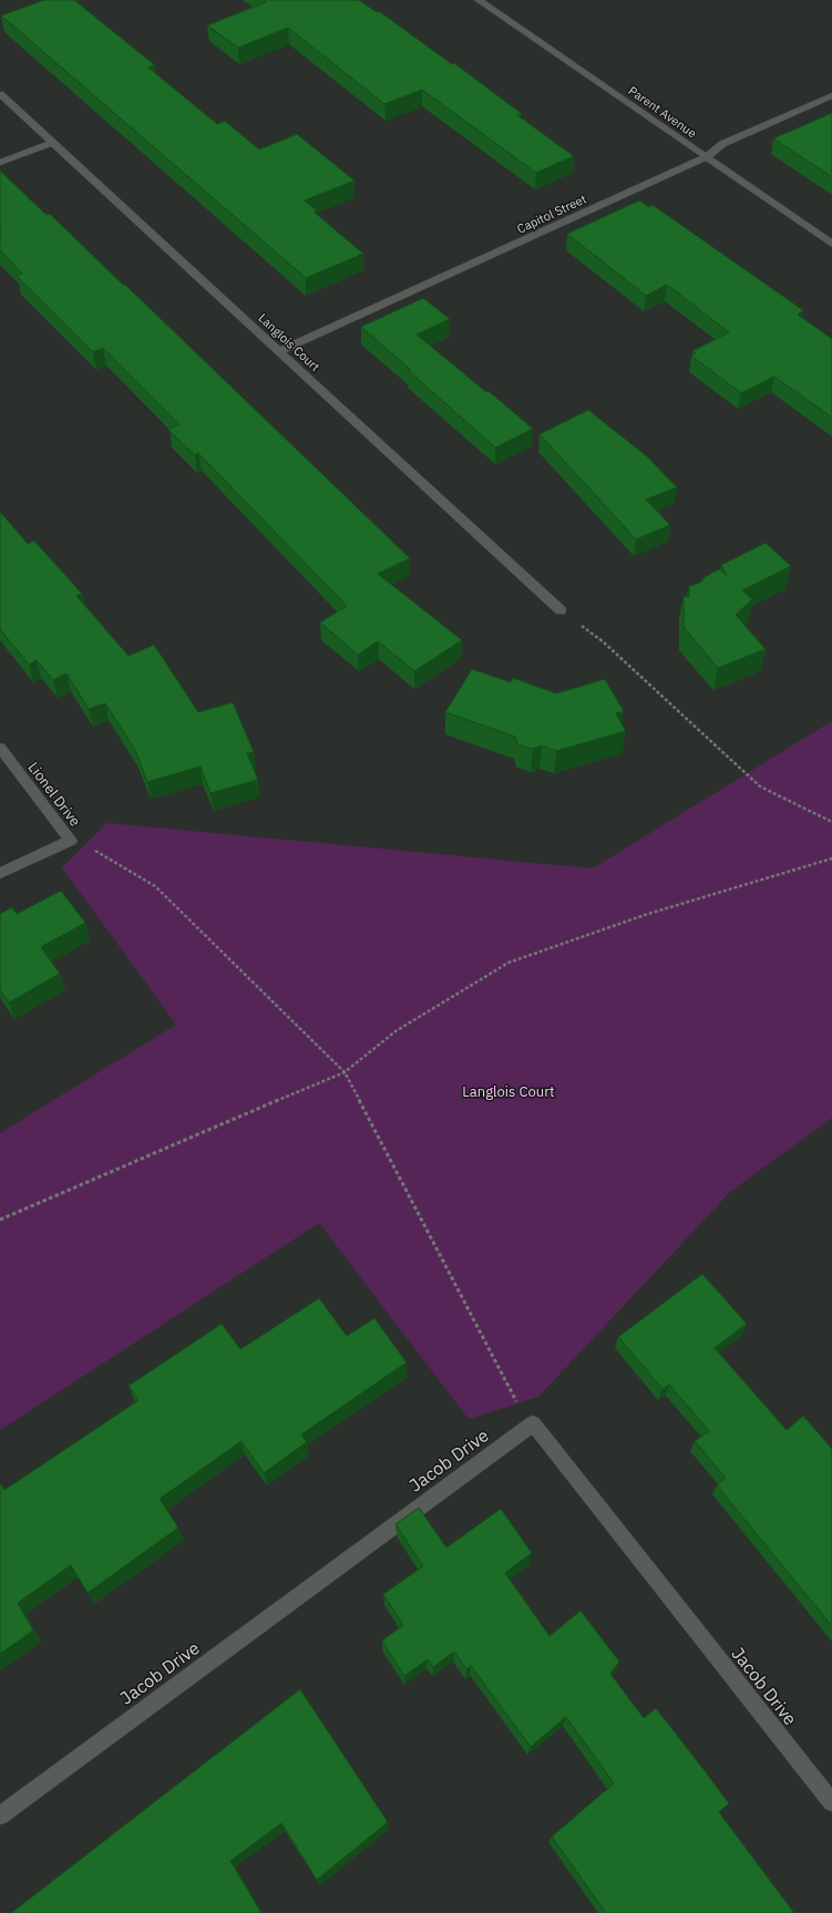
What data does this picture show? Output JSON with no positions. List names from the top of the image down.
{
  "streets": {
    "street": [
      "Parent Avenue",
      "Capitol Street",
      "Langlois Court",
      "Lionel Drive",
      "Jacob Drive"
    ]
  },
  "crossings": [
    ["Parent Avenue", "Capitol Street"],
    ["Capitol Street", "Langlois Court"]
  ],
  "parks": ["Langlois Court"]
}
